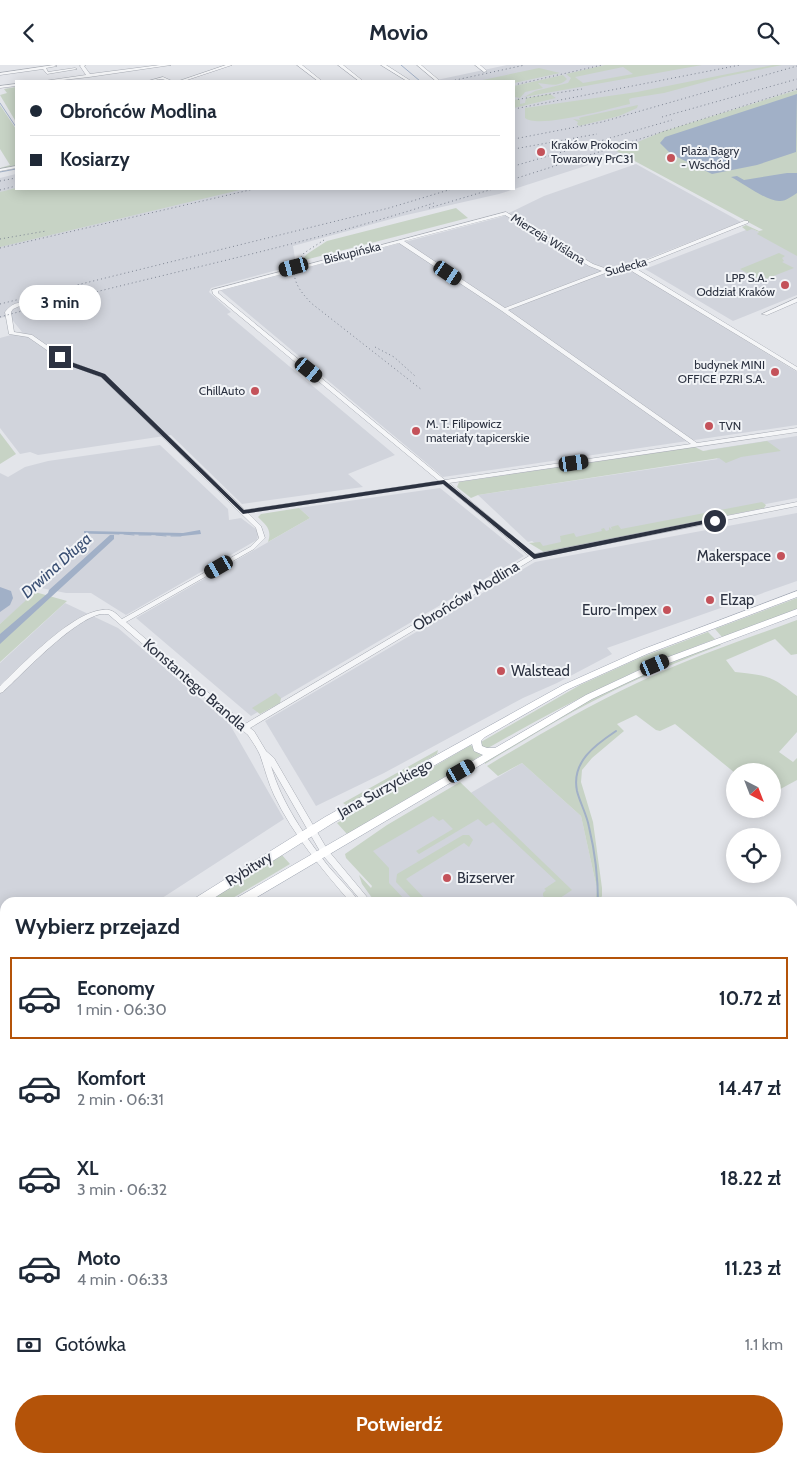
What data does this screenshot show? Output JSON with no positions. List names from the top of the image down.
{
  "streets": {
    "main road": ["Jana Surzyckiego", "Rybitwy"],
    "street": [
      "Mierzeja Wiślana",
      "Biskupińska",
      "Sudecka",
      "Obrońców Modlina",
      "Konstantego Brandla"
    ]
  },
  "crossings": [
    ["Mierzeja Wiślana", "Biskupińska"],
    ["Mierzeja Wiślana", "Sudecka"],
    ["Biskupińska", "Sudecka"],
    ["Biskupińska", "Obrońców Modlina"],
    ["Obrońców Modlina", "Konstantego Brandla"],
    ["Konstantego Brandla", "Jana Surzyckiego"],
    ["Konstantego Brandla", "Rybitwy"],
    ["Jana Surzyckiego", "Rybitwy"]
  ],
  "water": ["Drwina Długa"],
  "places": [
    "Kraków Prokocim Towarowy PrC31",
    "Plaża Bagry - Wschód",
    "LPP S.A. - Oddział Kraków",
    "budynek MINI OFFICE PZRI S.A.",
    "ChillAuto",
    "TVN",
    "M. T. Filipowicz materiały tapicerskie",
    "Makerspace",
    "Elzap",
    "Euro-Impex",
    "Walstead",
    "Bizserver"
  ],
  "north": "bottom right",
  "page": {
    "header": "Movio",
    "banner": ["Obrońców Modlina", "Kosiarzy"],
    "bubble": "3 min",
    "heading": "Wybierz przejazd",
    "list": [
      {
        "name": "Economy",
        "note": "1 min · 06:30",
        "value": "10.72 zł"
      },
      {
        "name": "Komfort",
        "note": "2 min · 06:31",
        "value": "14.47 zł"
      },
      {
        "name": "XL",
        "note": "3 min · 06:32",
        "value": "18.22 zł"
      },
      {
        "name": "Moto",
        "note": "4 min · 06:33",
        "value": "11.23 zł"
      }
    ],
    "pay": ["Gotówka", "1.1 km"],
    "buttons": "Potwierdź"
  }
}
